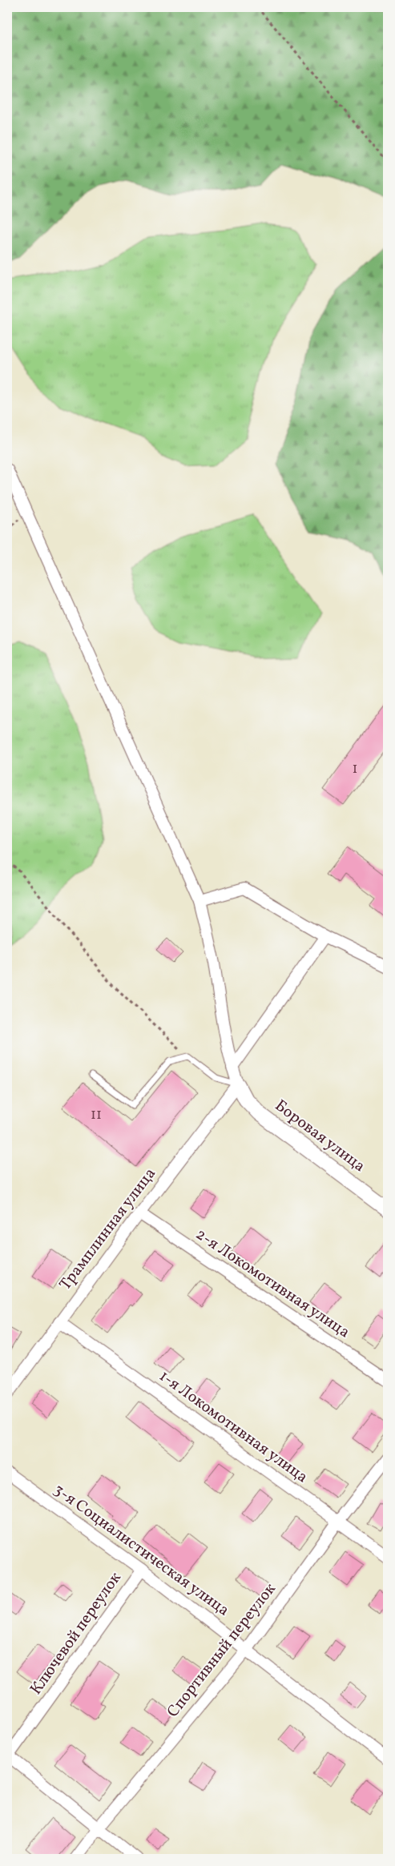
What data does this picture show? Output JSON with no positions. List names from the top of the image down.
{
  "streets": {
    "street": [
      "Боровая улица",
      "Трамплинная улица",
      "2-я Локомотивная улица",
      "1-я Локомотивная улица",
      "3-я Социалистическая улица",
      "Ключевой переулок",
      "Спортивный переулок"
    ]
  },
  "crossings": [
    ["Боровая улица", "Трамплинная улица"],
    ["Трамплинная улица", "2-я Локомотивная улица"],
    ["Трамплинная улица", "1-я Локомотивная улица"],
    ["1-я Локомотивная улица", "Спортивный переулок"],
    ["3-я Социалистическая улица", "Ключевой переулок"],
    ["3-я Социалистическая улица", "Спортивный переулок"]
  ],
  "house_numbers": ["1", "11"]
}
